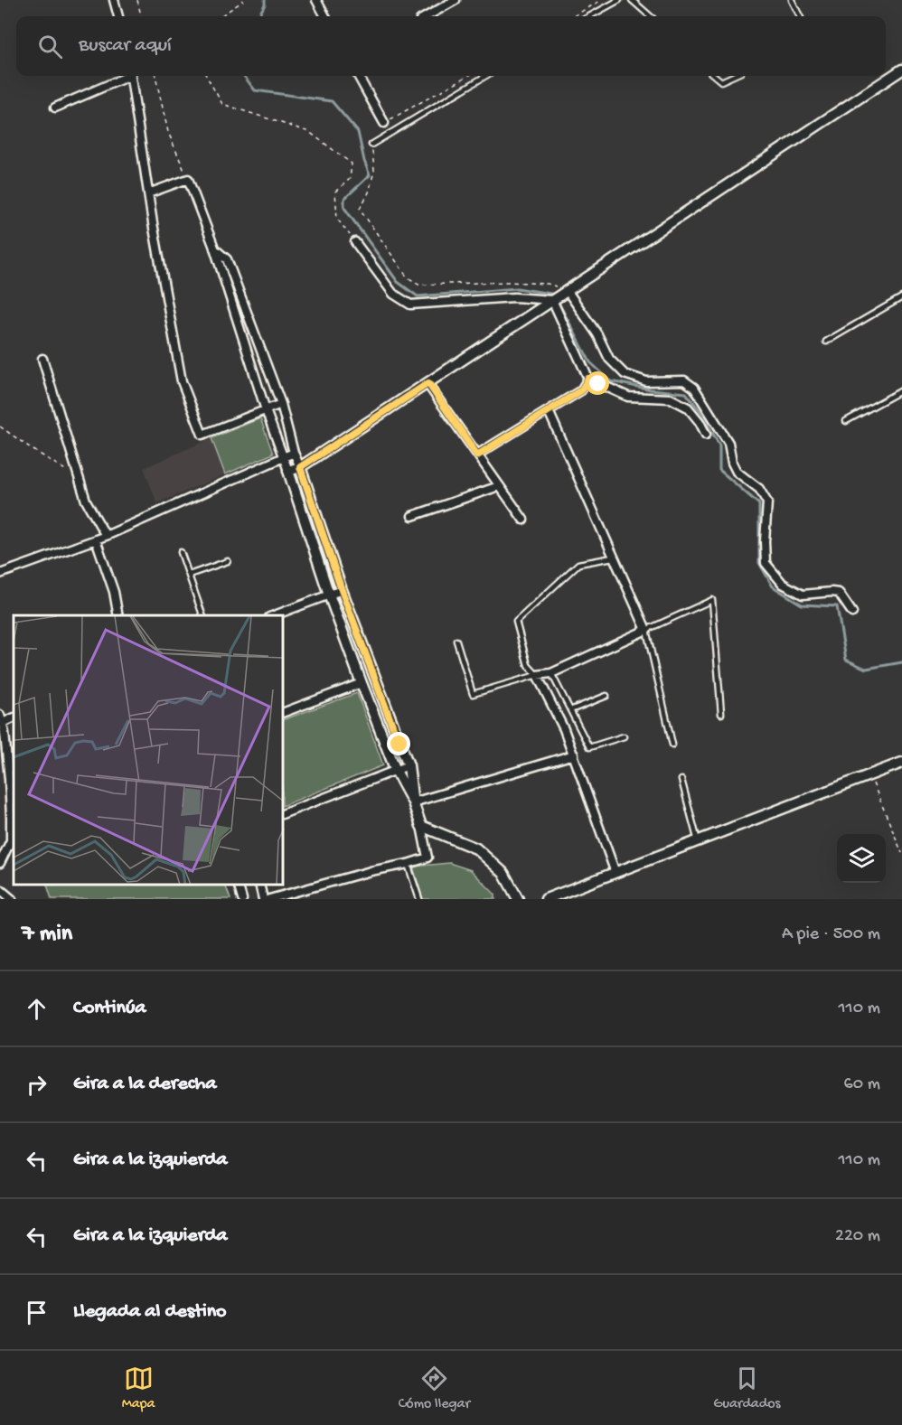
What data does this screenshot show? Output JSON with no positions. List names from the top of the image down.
{
  "page": {
    "search": "Buscar aquí",
    "heading": ["7 min", "A pie · 500 m"],
    "list": [
      ["Continúa", "110 m"],
      ["Gira a la derecha", "60 m"],
      ["Gira a la izquierda", "110 m"],
      ["Gira a la izquierda", "220 m"],
      "Llegada al destino"
    ],
    "nav": ["Mapa", "Cómo llegar", "Guardados"]
  }
}
